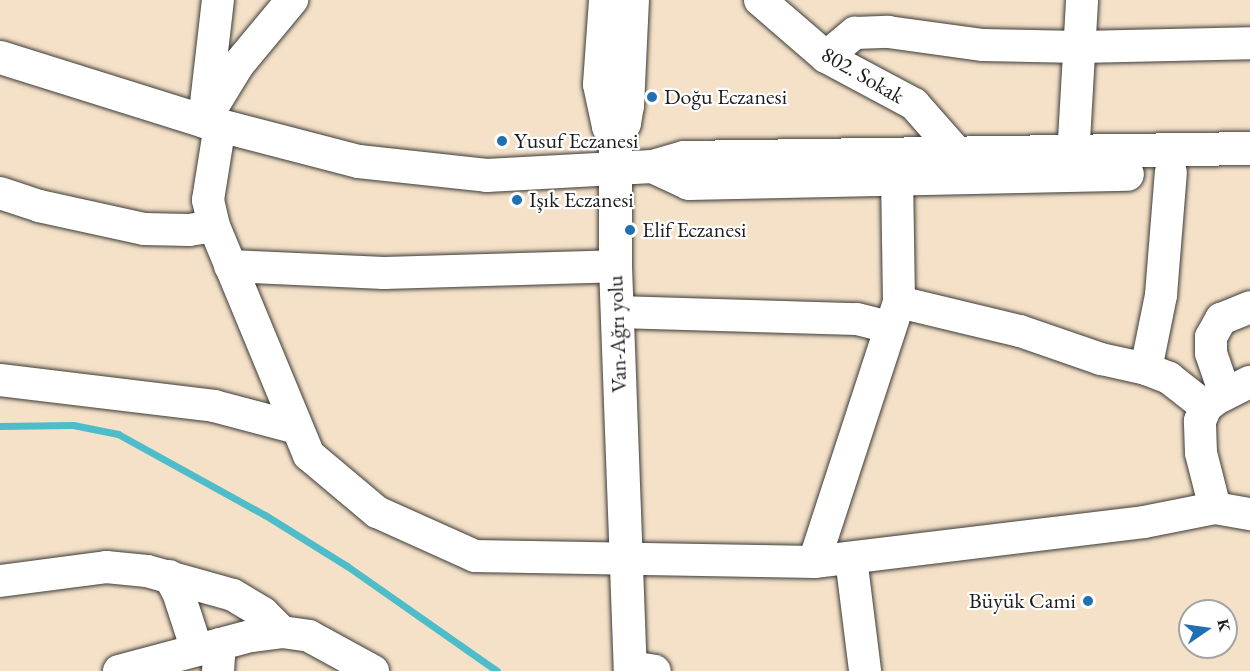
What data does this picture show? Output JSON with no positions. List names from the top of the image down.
{
  "streets": {
    "main road": ["Van-Ağrı yolu"],
    "street": ["802. Sokak"]
  },
  "places": [
    "Doğu Eczanesi",
    "Yusuf Eczanesi",
    "Işık Eczanesi",
    "Elif Eczanesi",
    "Büyük Cami"
  ],
  "north": "right"
}
